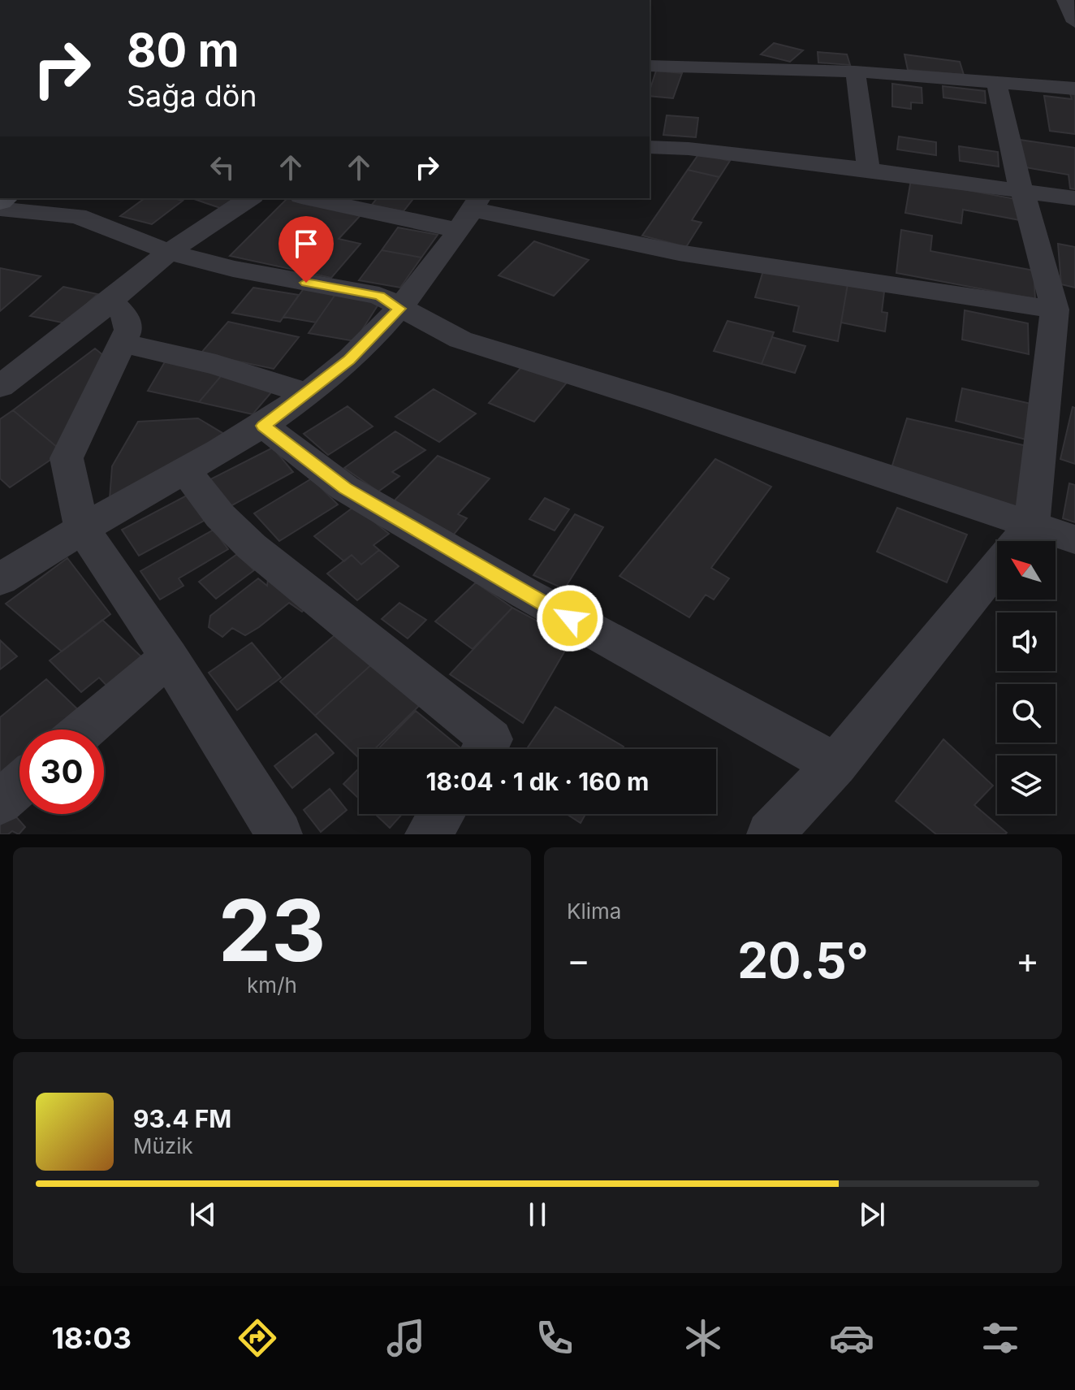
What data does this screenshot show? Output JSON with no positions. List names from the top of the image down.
{
  "north": "top left",
  "page": {
    "turn": ["80 m", "Sağa dön"],
    "limit": "30",
    "trip": "18:04 · 1 dk · 160 m",
    "tile": [
      ["23", "km/h"],
      "Klima"
    ],
    "heat": ["−", "20.5°", "+"],
    "song": ["93.4 FM", "Müzik"],
    "tabs": "18:03"
  }
}
